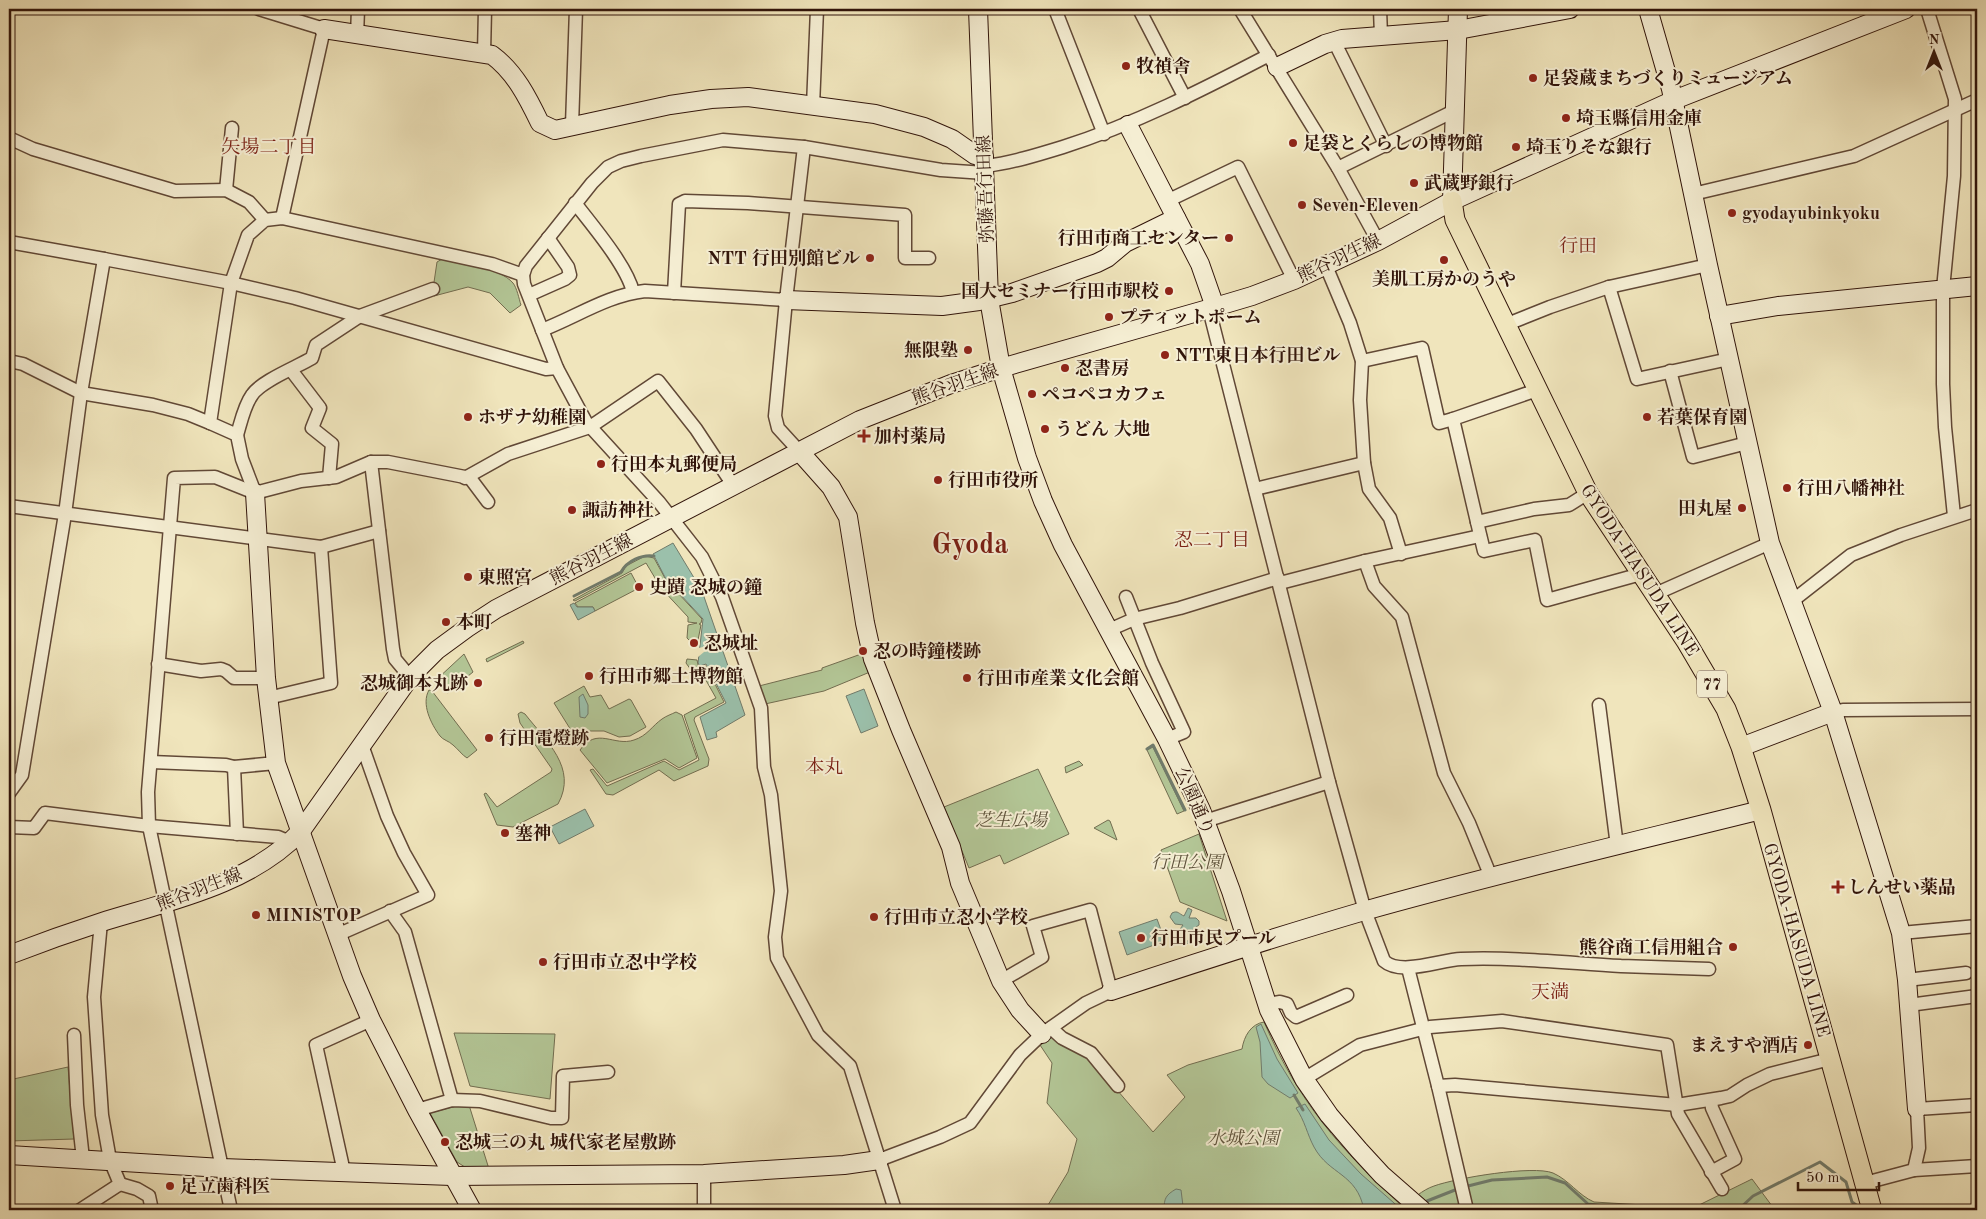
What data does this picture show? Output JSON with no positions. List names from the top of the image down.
{
  "streets": {
    "main road": ["GYODA-HASUDA LINE", "77"],
    "street": ["弥藤吾行田線", "熊谷羽生線", "公園通り"]
  },
  "crossings": [
    ["弥藤吾行田線", "熊谷羽生線"],
    ["弥藤吾行田線", "公園通り"],
    ["熊谷羽生線", "GYODA-HASUDA LINE"],
    ["熊谷羽生線", "公園通り"]
  ],
  "districts": [
    "矢場二丁目",
    "行田",
    "忍二丁目",
    "Gyoda",
    "本丸",
    "天満"
  ],
  "parks": ["芝生広場", "行田公園", "水城公園"],
  "places": {
    "other": [
      "牧禎舎",
      "足袋蔵まちづくりミュージアム",
      "埼玉縣信用金庫",
      "足袋とくらしの博物館",
      "埼玉りそな銀行",
      "武蔵野銀行",
      "Seven-Eleven",
      "gyodayubinkyoku",
      "行田市商工センター",
      "NTT 行田別館ビル",
      "美肌工房かのうや",
      "国大セミナー行田市駅校",
      "プティットポーム",
      "無限塾",
      "NTT東日本行田ビル",
      "忍書房",
      "ペコペコカフェ",
      "ホザナ幼稚園",
      "若葉保育園",
      "うどん 大地",
      "行田本丸郵便局",
      "行田市役所",
      "行田八幡神社",
      "田丸屋",
      "諏訪神社",
      "東照宮",
      "史蹟 忍城の鐘",
      "本町",
      "忍城址",
      "忍の時鐘楼跡",
      "行田市郷土博物館",
      "行田市産業文化会館",
      "忍城御本丸跡",
      "行田電燈跡",
      "塞神",
      "MINISTOP",
      "行田市立忍小学校",
      "行田市民プール",
      "熊谷商工信用組合",
      "行田市立忍中学校",
      "まえすや酒店",
      "忍城三の丸 城代家老屋敷跡",
      "足立歯科医"
    ],
    "health": ["加村薬局", "しんせい薬品"]
  },
  "scale_bar": "50 m",
  "north": "top"
}
